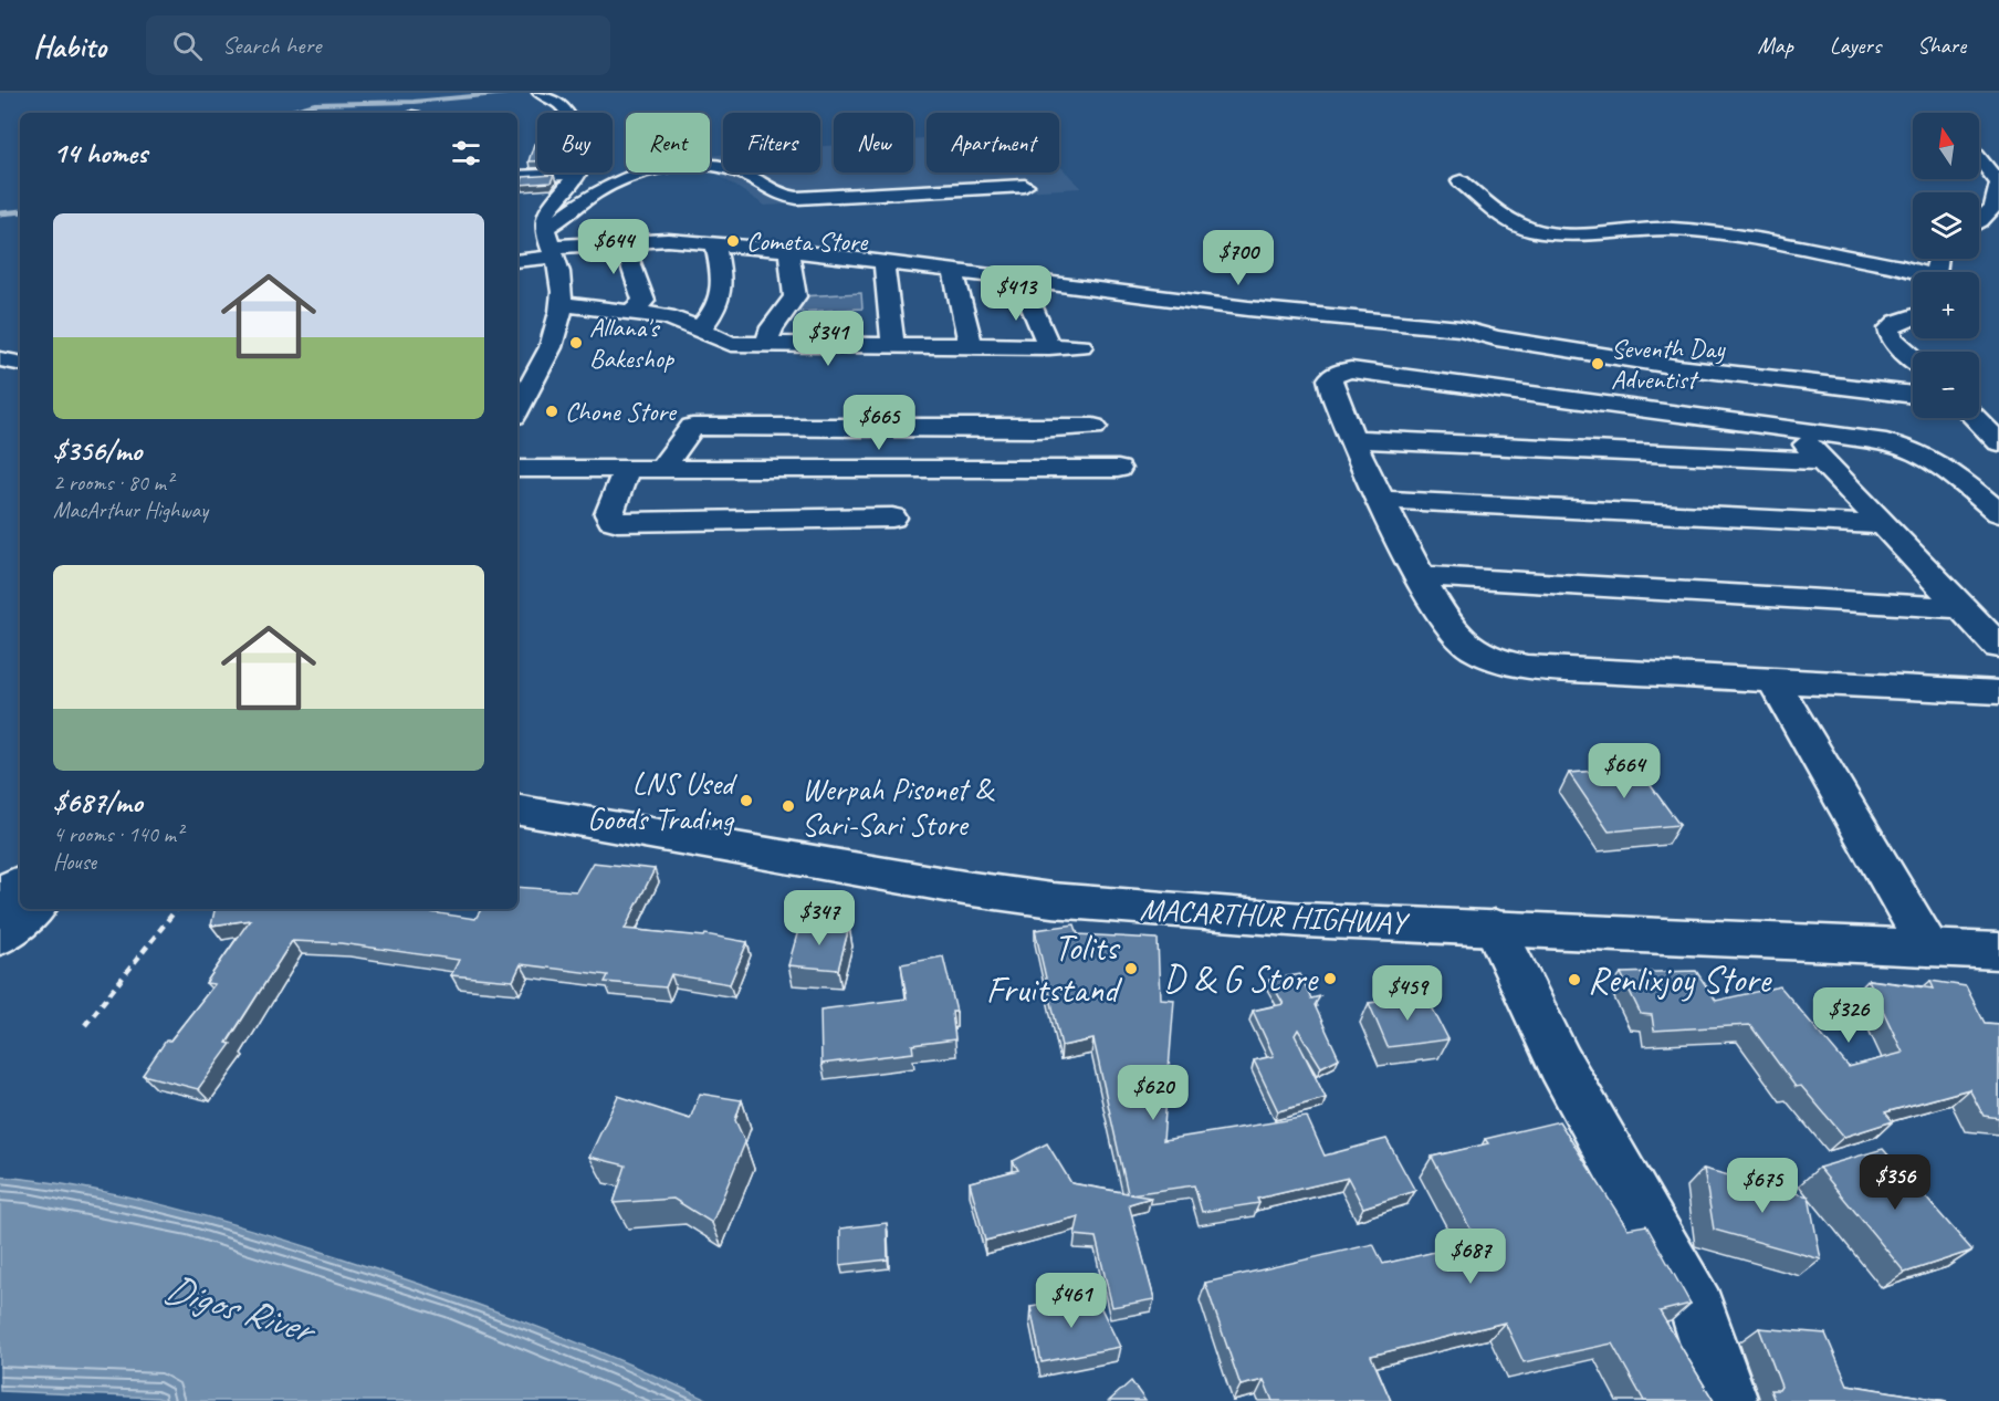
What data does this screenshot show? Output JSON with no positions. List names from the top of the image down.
{
  "streets": {
    "main road": ["MACARTHUR HIGHWAY"]
  },
  "water": ["Digos River"],
  "places": [
    "Cometa Store",
    "Allana's Bakeshop",
    "Seventh Day Adventist",
    "Chone Store",
    "LNS Used Goods Trading",
    "Werpah Pisonet & Sari-Sari Store",
    "Tolits Fruitstand",
    "D & G Store",
    "Renlixjoy Store"
  ],
  "north": "top",
  "page": {
    "header": "Habito",
    "search": "Search here",
    "nav": ["Map", "Layers", "Share"],
    "map_buttons": ["+", "−"],
    "chip": [
      "Buy",
      "Rent",
      "Filters",
      "New",
      "Apartment"
    ],
    "heading": "14 homes",
    "list": [
      {
        "name": "$356/mo",
        "note": "2 rooms · 80 m² · MacArthur Highway"
      },
      {
        "name": "$687/mo",
        "note": "4 rooms · 140 m² · House"
      }
    ],
    "price": [
      "$644",
      "$700",
      "$413",
      "$341",
      "$665",
      "$664",
      "$347",
      "$459",
      "$326",
      "$620",
      "$356",
      "$675",
      "$687",
      "$461"
    ]
  }
}
